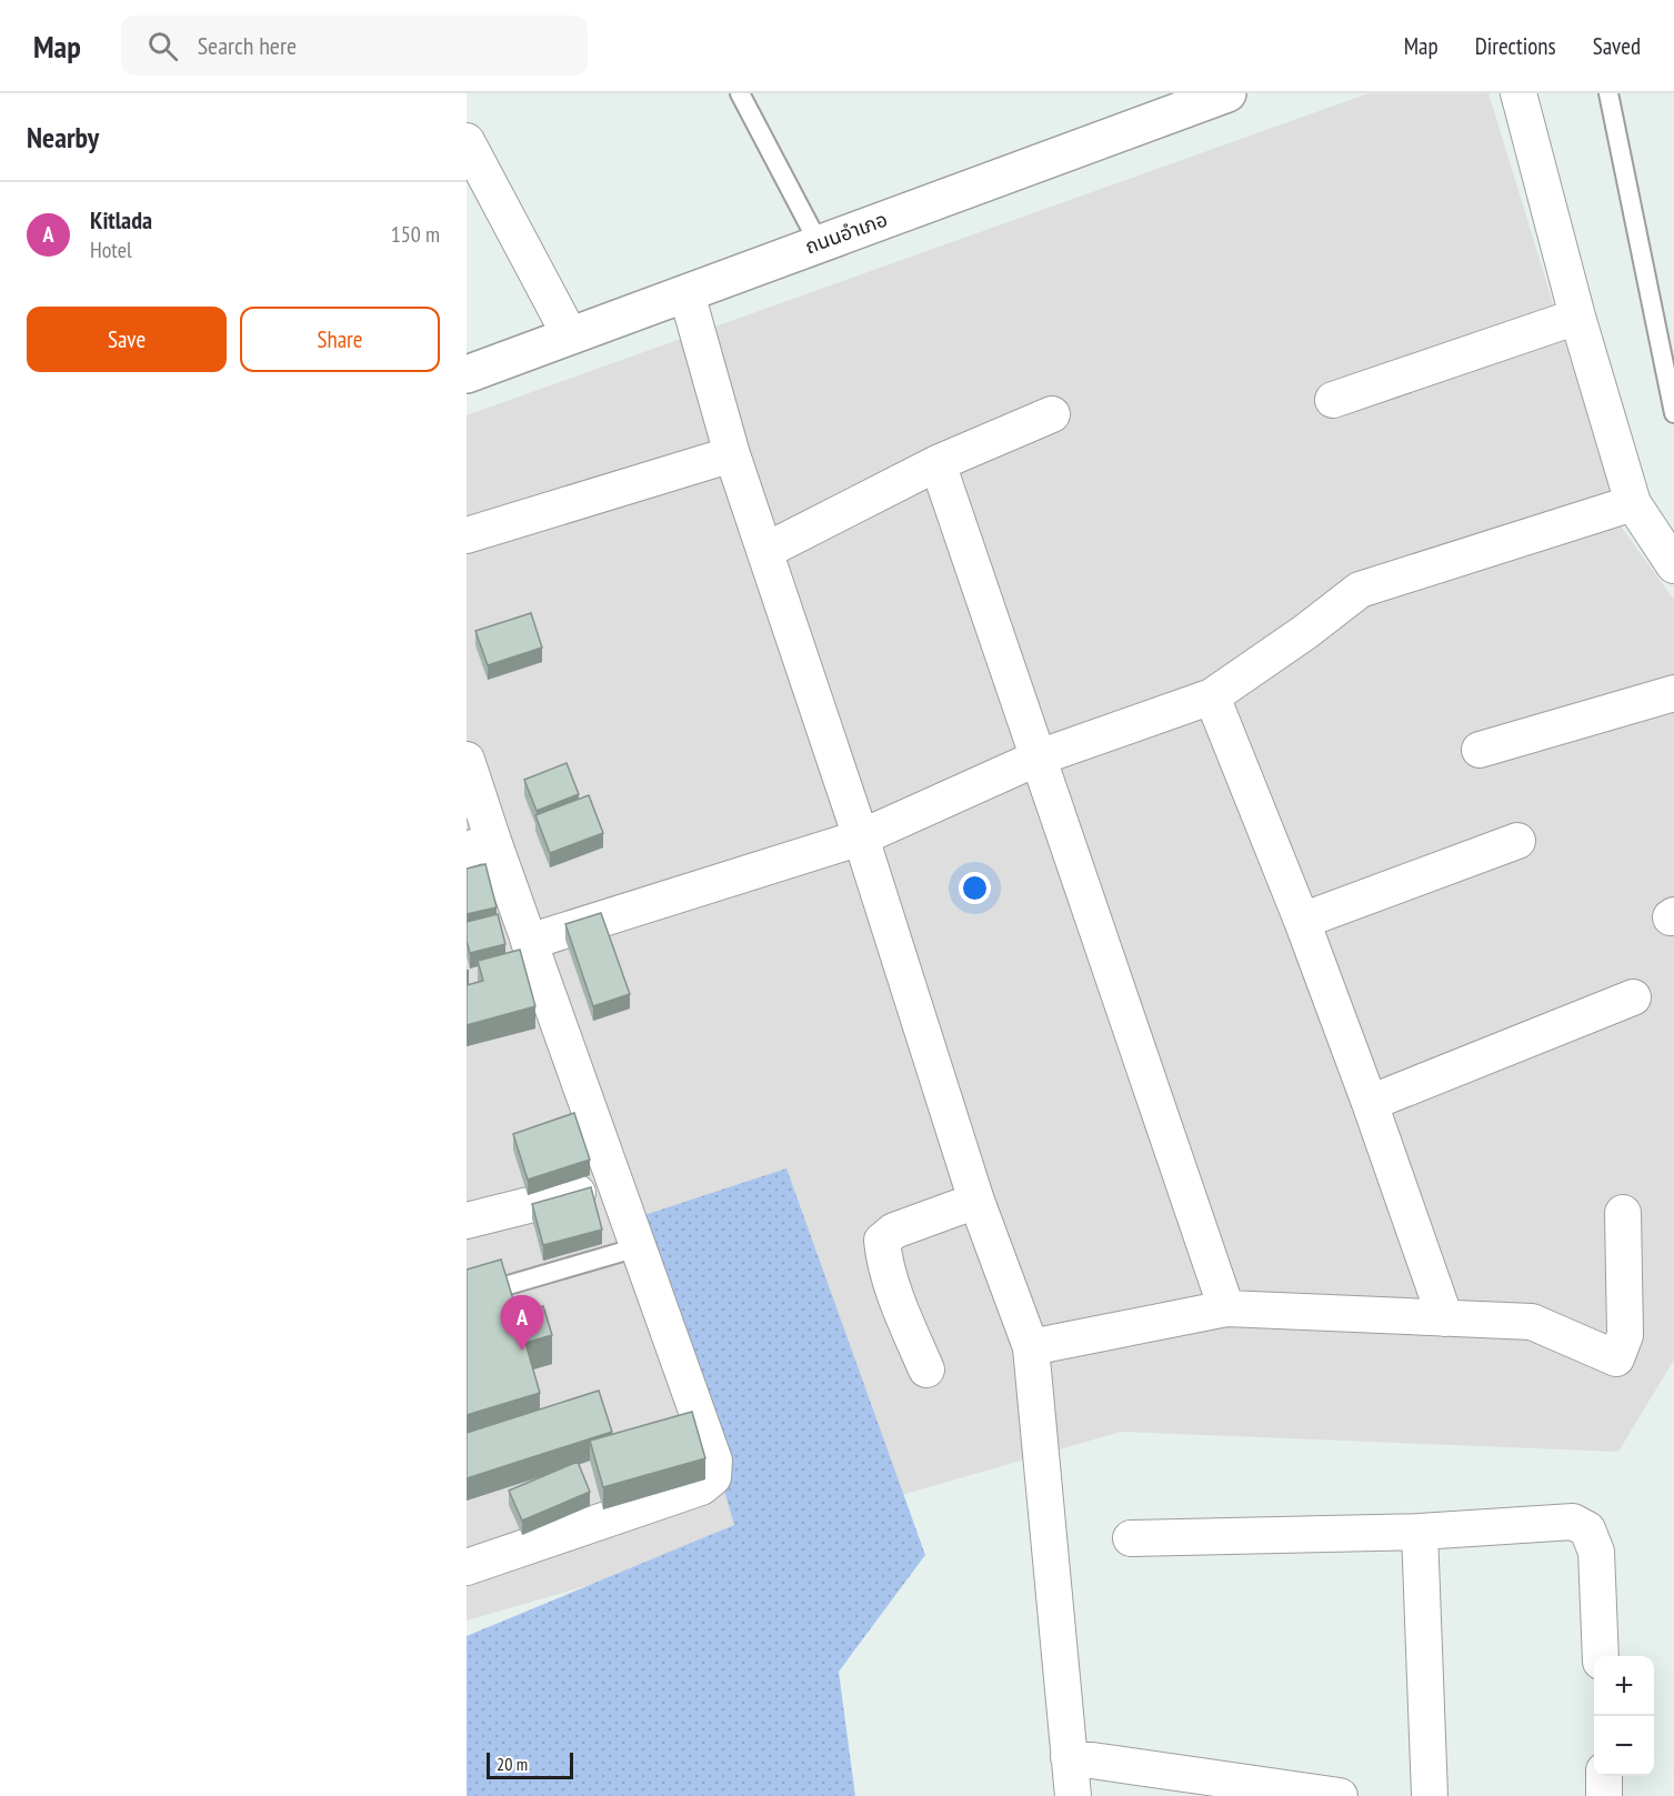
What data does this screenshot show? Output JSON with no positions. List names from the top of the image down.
{
  "streets": {
    "street": ["ถนนอำเภอ"]
  },
  "scale_bar": "20 m",
  "page": {
    "header": "Map",
    "search": "Search here",
    "nav": ["Map", "Directions", "Saved"],
    "heading": "Nearby",
    "list": [
      {
        "mark": "A",
        "name": "Kitlada",
        "note": "Hotel",
        "value": "150 m"
      }
    ],
    "buttons": ["Save", "Share"],
    "pins": "A",
    "map_buttons": ["+", "−"],
    "scale": "20 m"
  }
}
